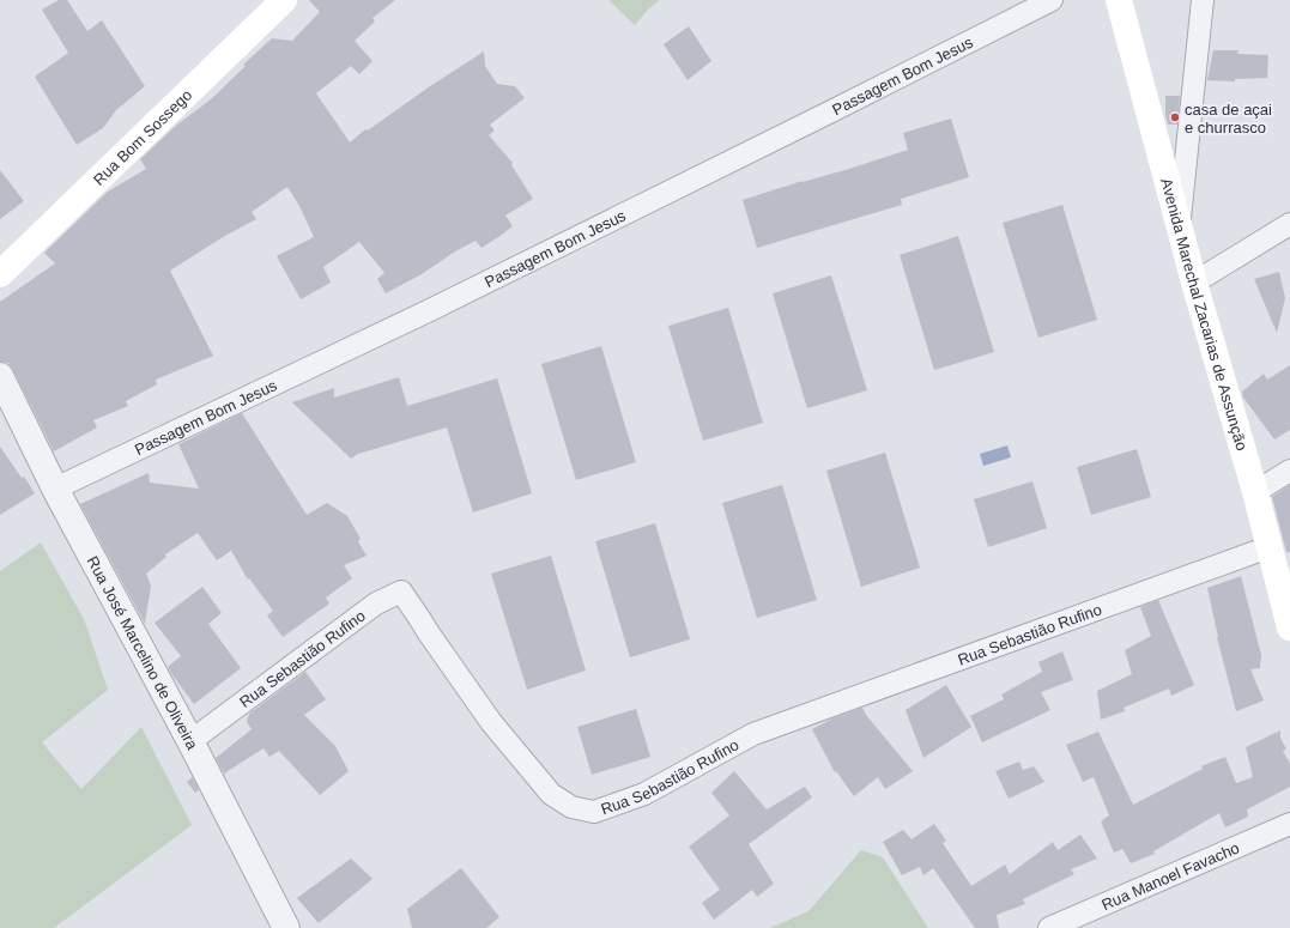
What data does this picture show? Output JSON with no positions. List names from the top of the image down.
{
  "streets": {
    "main road": ["Rua Bom Sossego", "Avenida Marechal Zacarias de Assunção"],
    "street": [
      "Passagem Bom Jesus",
      "Rua Sebastião Rufino",
      "Rua José Marcelino de Oliveira",
      "Rua Manoel Favacho"
    ]
  },
  "crossings": [
    ["Passagem Bom Jesus", "Rua José Marcelino de Oliveira"],
    ["Avenida Marechal Zacarias de Assunção", "Rua Sebastião Rufino"],
    ["Rua Sebastião Rufino", "Rua José Marcelino de Oliveira"]
  ],
  "places": ["casa de açai e churrasco"]
}
